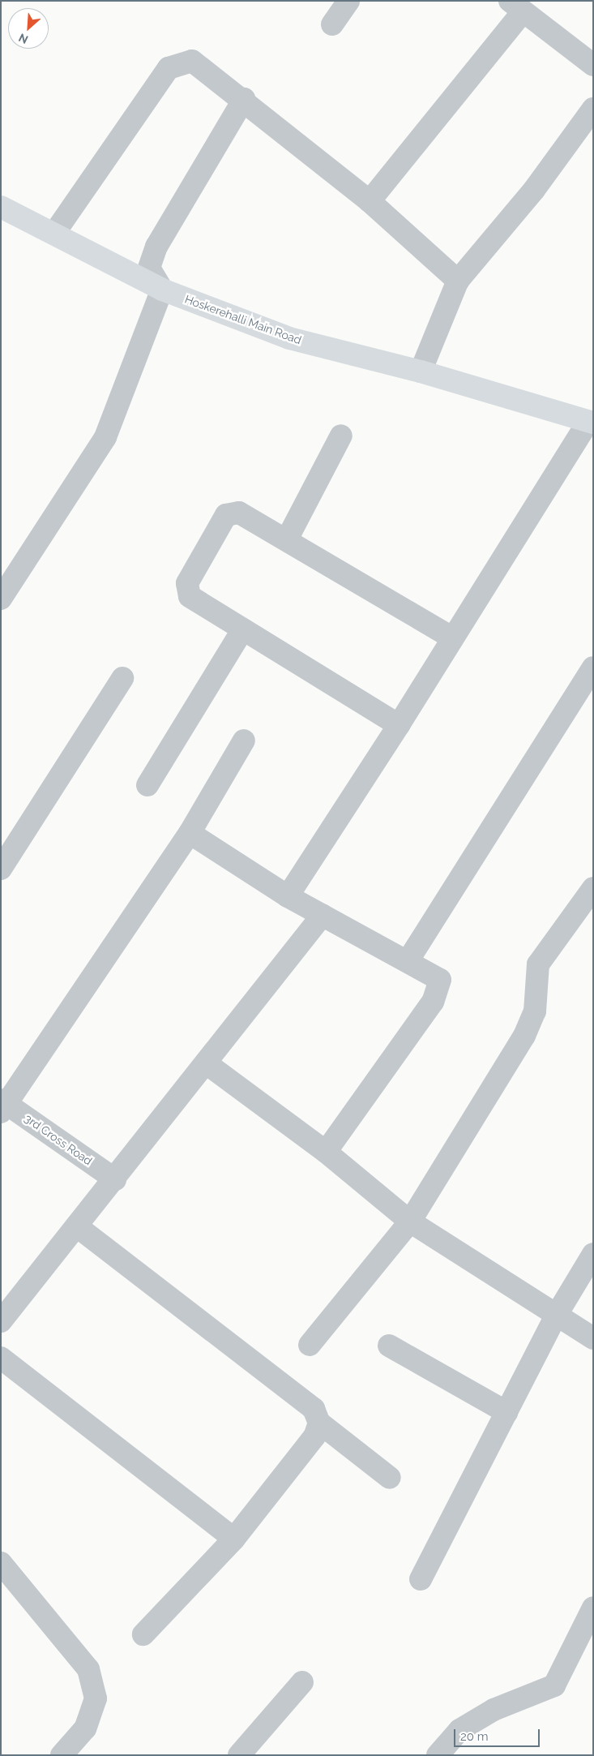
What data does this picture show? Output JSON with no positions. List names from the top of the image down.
{
  "streets": {
    "street": ["Hoskerehalli Main Road", "3rd Cross Road"]
  },
  "scale_bar": "20 m",
  "north": "bottom left"
}
